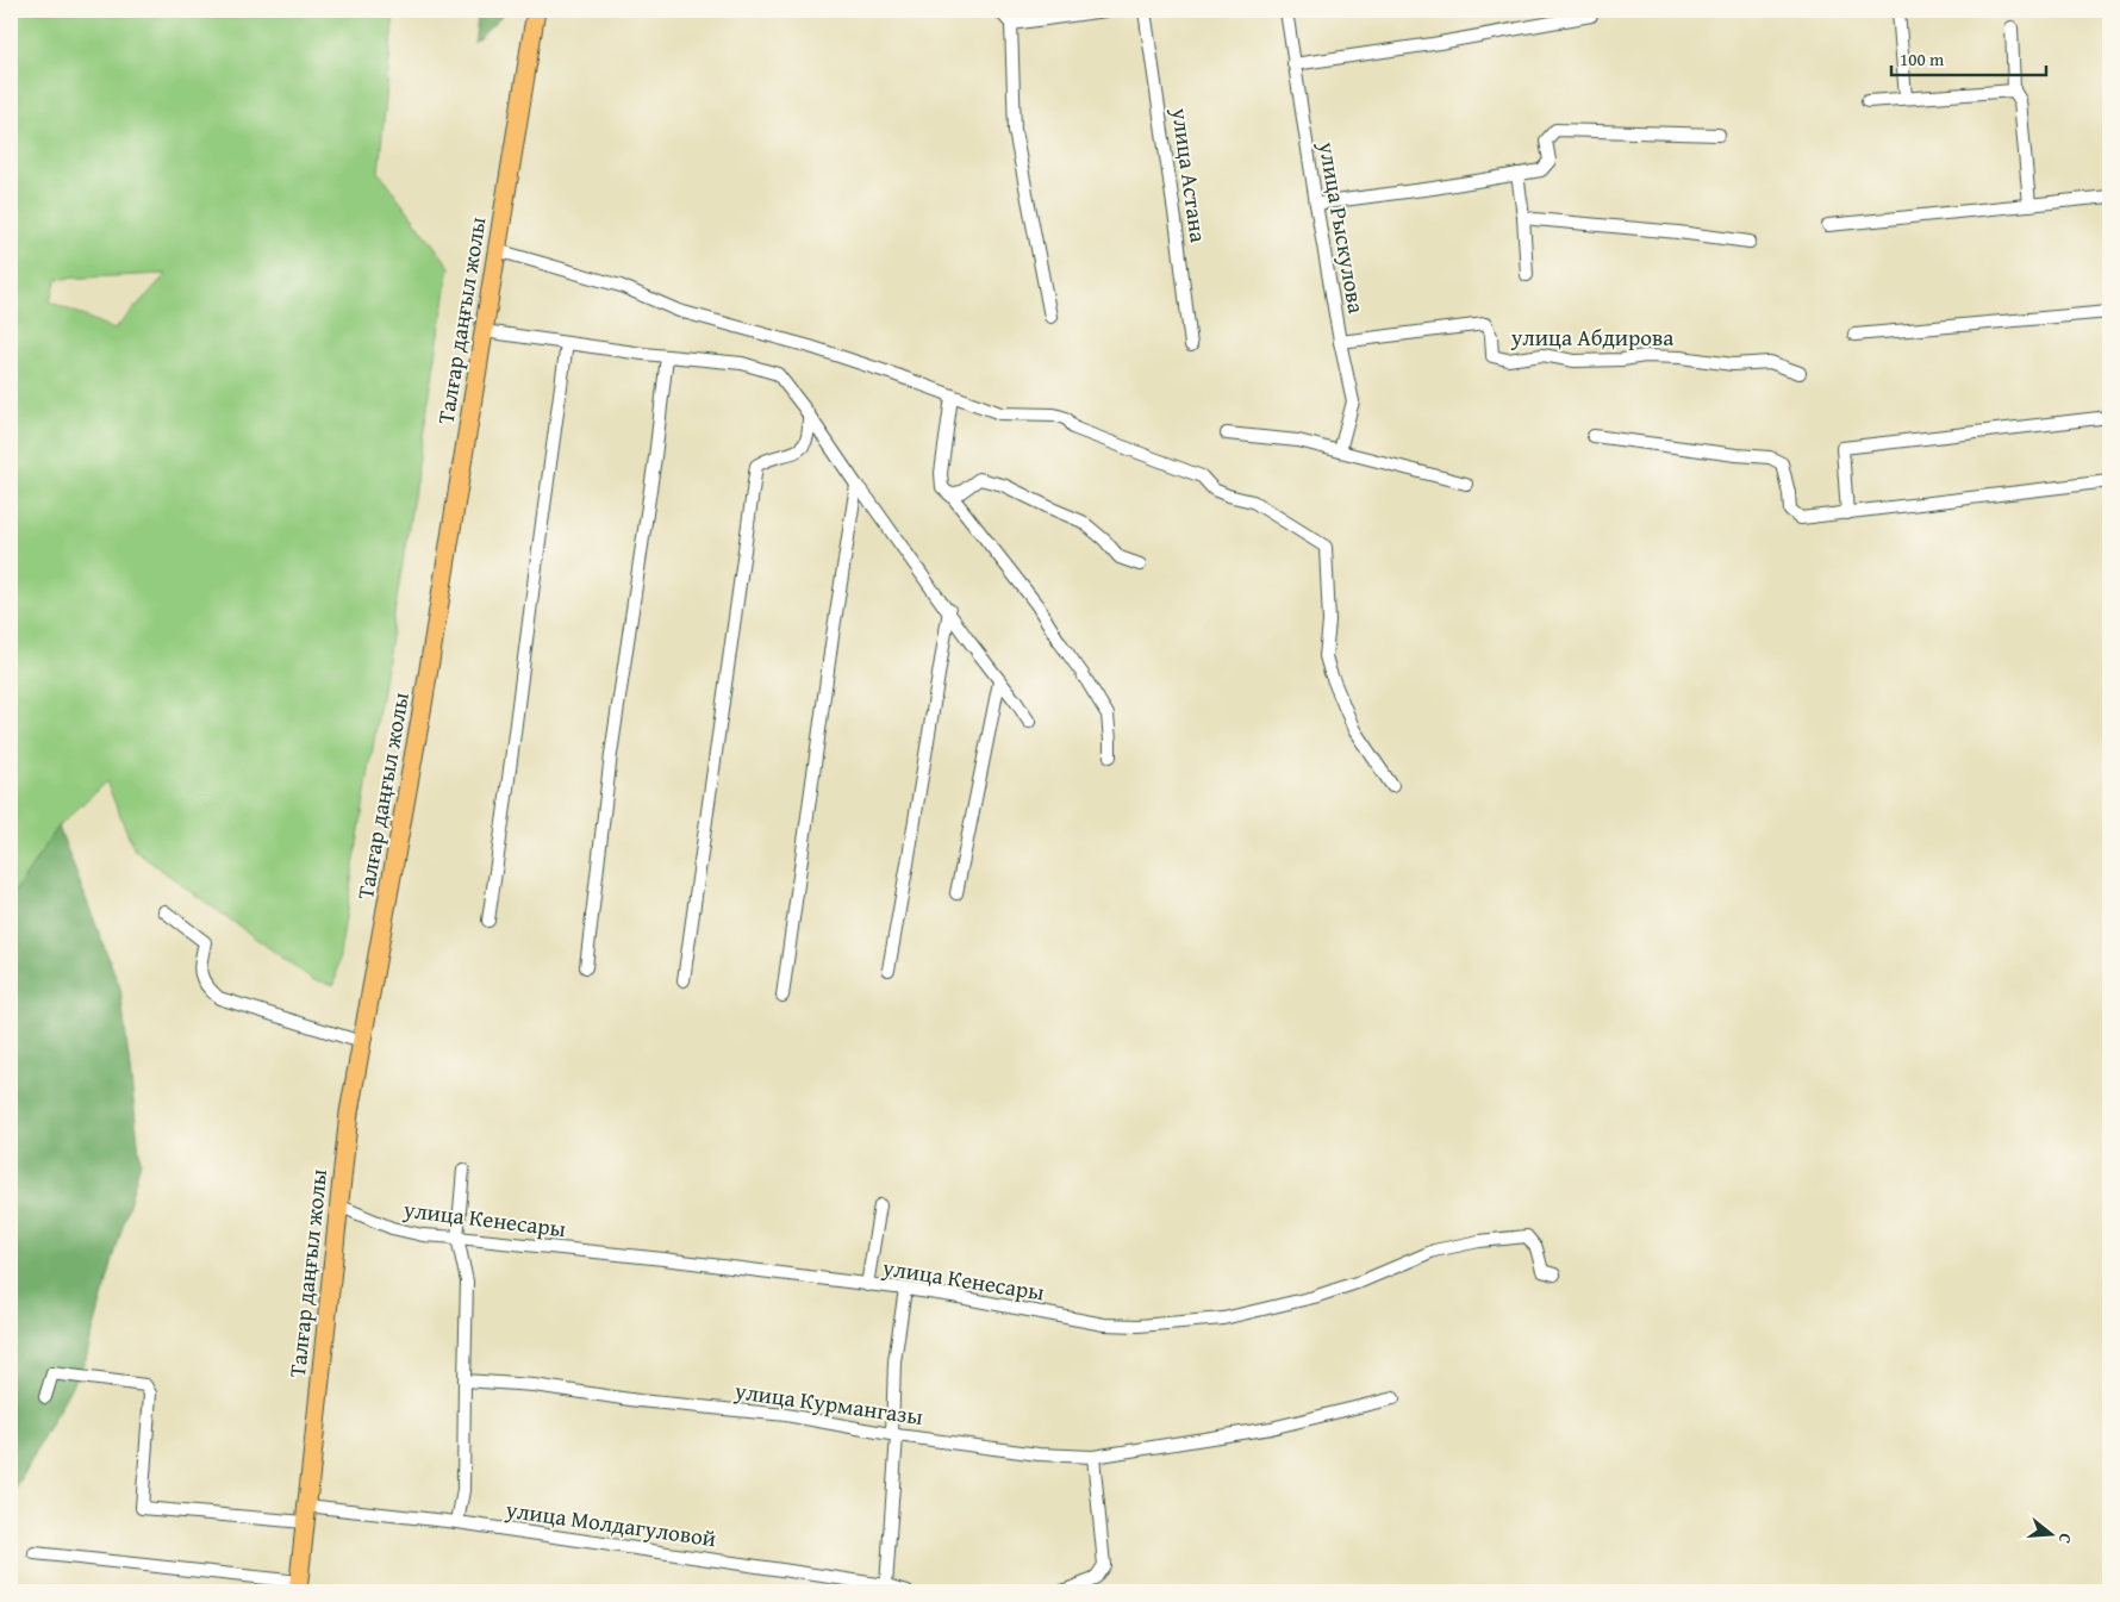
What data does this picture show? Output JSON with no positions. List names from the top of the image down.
{
  "streets": {
    "main road": ["Талғар даңғыл жолы"],
    "street": [
      "улица Астана",
      "улица Рыскулова",
      "улица Абдирова",
      "улица Кенесары",
      "улица Курмангазы",
      "улица Молдагуловой"
    ]
  },
  "crossings": [
    ["улица Рыскулова", "улица Абдирова"],
    ["Талғар даңғыл жолы", "улица Кенесары"],
    ["Талғар даңғыл жолы", "улица Молдагуловой"]
  ],
  "scale_bar": "100 m",
  "north": "right"
}
